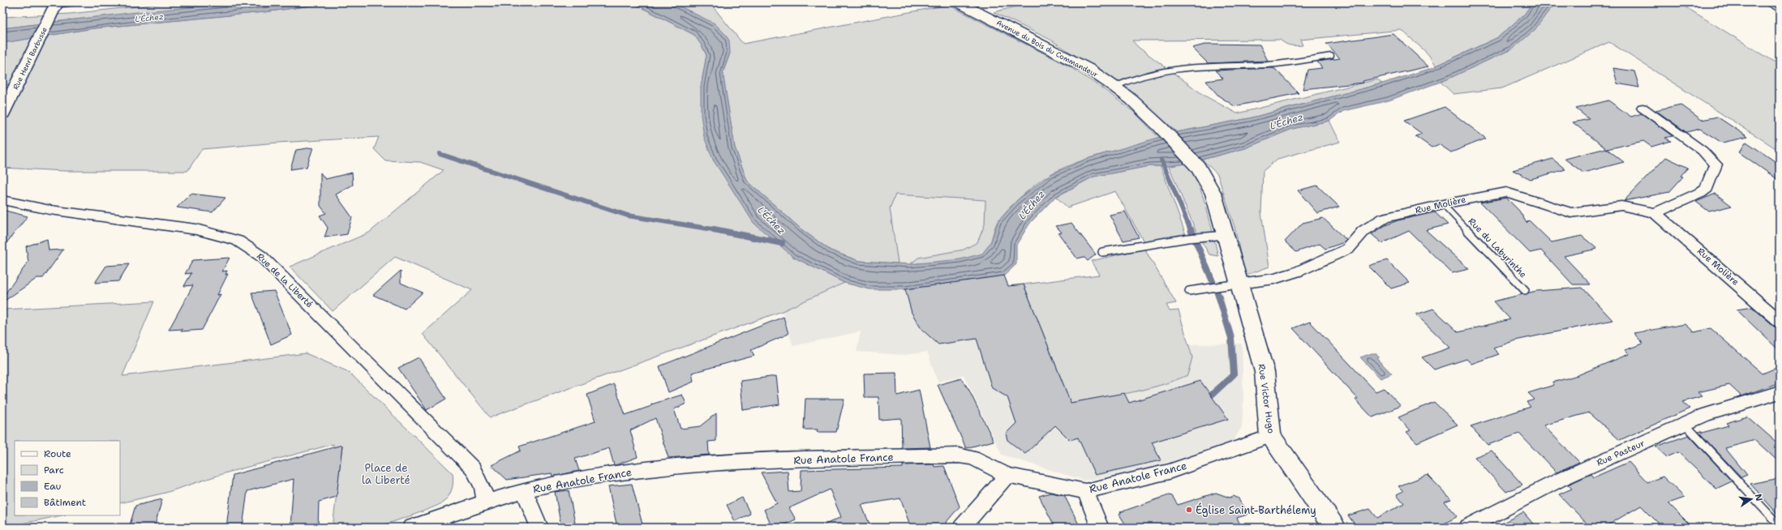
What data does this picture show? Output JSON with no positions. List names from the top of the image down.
{
  "streets": {
    "main road": ["Avenue du Bois du Commandeur", "Rue Henri Barbusse", "Rue Victor Hugo"],
    "street": [
      "Rue Molière",
      "Rue de la Liberté",
      "Rue Pasteur",
      "Rue Anatole France"
    ],
    "lane": ["Rue du Labyrinthe"]
  },
  "crossings": [
    ["Avenue du Bois du Commandeur", "Rue Victor Hugo"],
    ["Rue Molière", "Rue du Labyrinthe"],
    ["Rue Molière", "Rue Victor Hugo"],
    ["Rue de la Liberté", "Rue Anatole France"],
    ["Rue Victor Hugo", "Rue Anatole France"]
  ],
  "water": ["L'Échez"],
  "parks": ["Place de la Liberté"],
  "places": ["Église Saint-Barthélemy"],
  "legend": [
    "Route",
    "Parc",
    "Eau",
    "Bâtiment"
  ],
  "north": "right"
}
